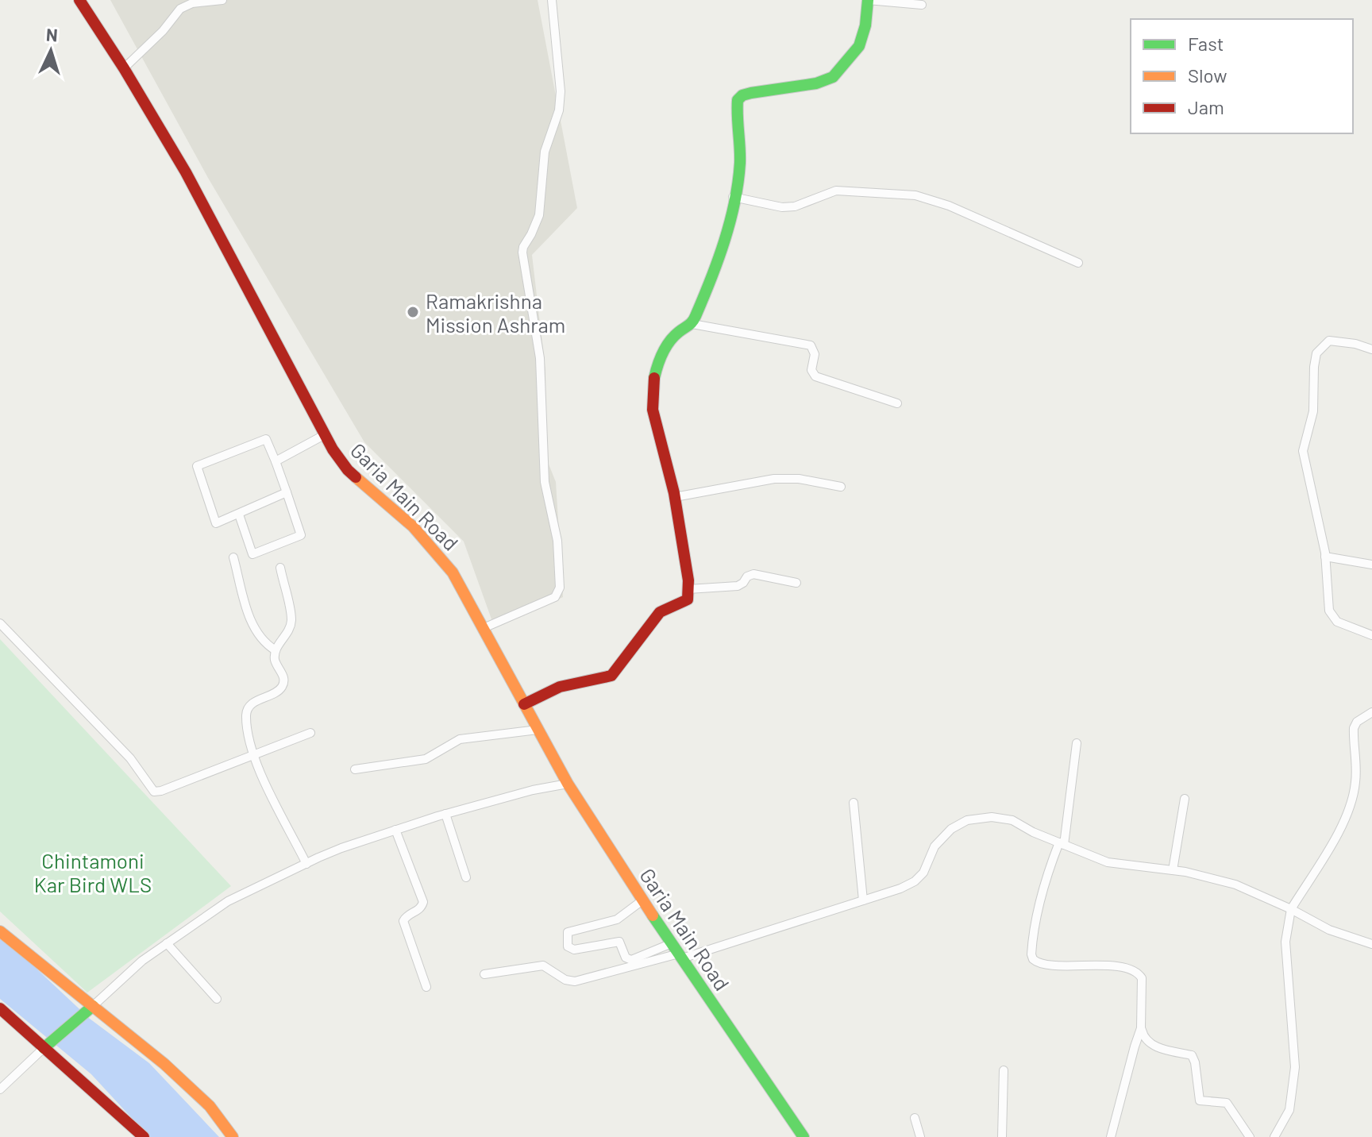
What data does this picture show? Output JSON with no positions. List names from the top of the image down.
{
  "streets": {
    "main road": ["Garia Main Road"]
  },
  "parks": ["Chintamoni Kar Bird WLS"],
  "places": ["Ramakrishna Mission Ashram"],
  "legend": ["Fast", "Slow", "Jam"],
  "north": "top"
}
